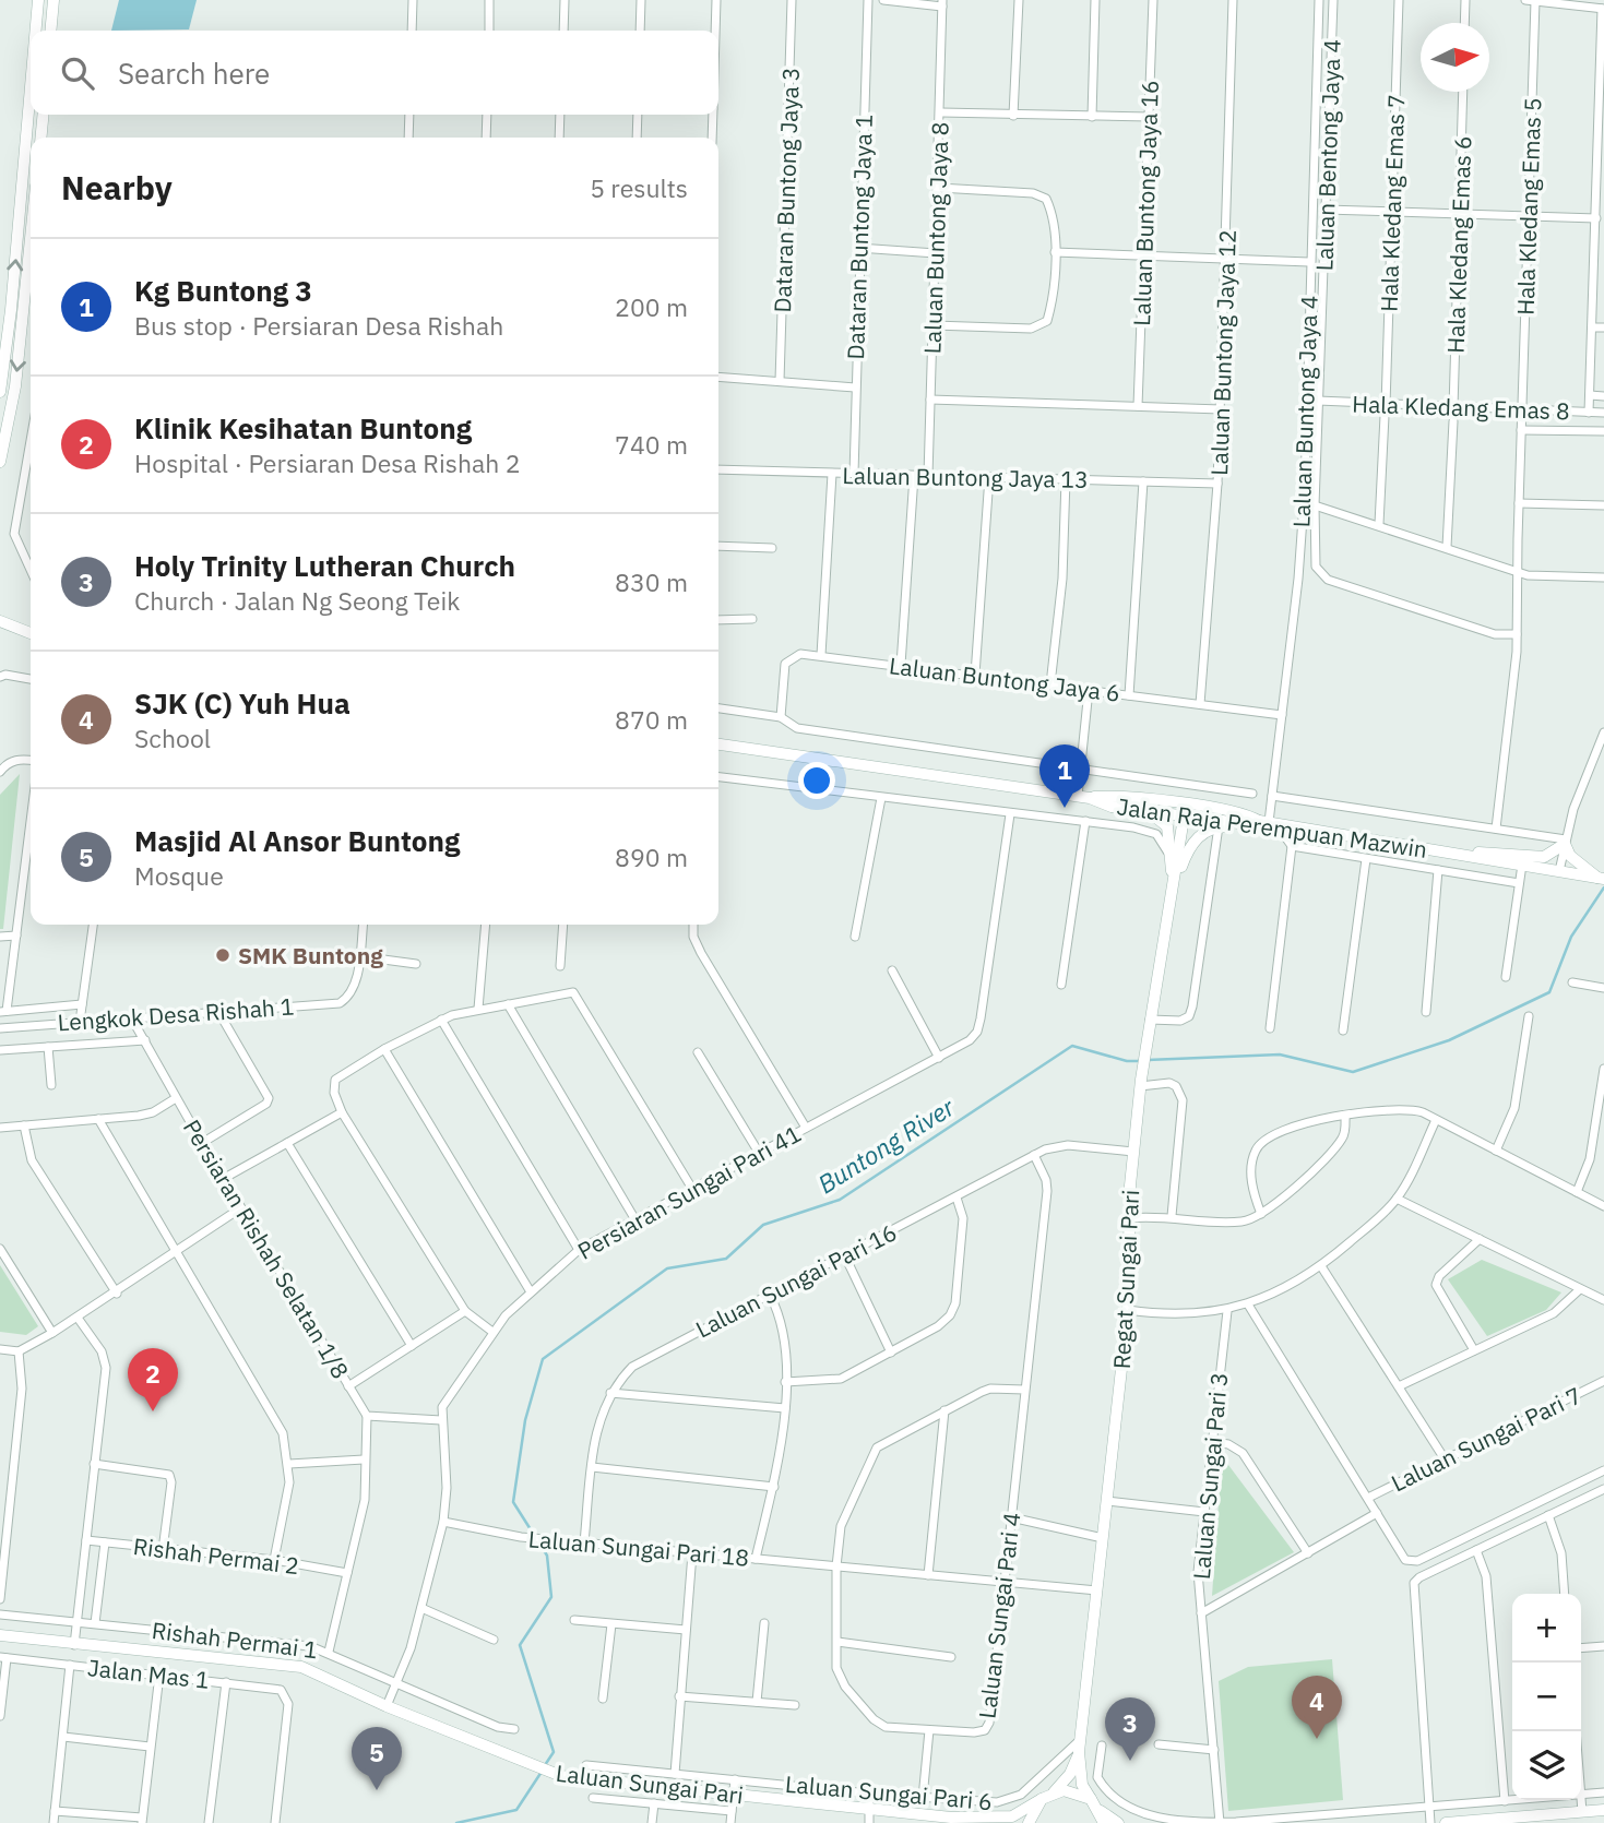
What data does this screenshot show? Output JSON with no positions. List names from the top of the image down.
{
  "streets": {
    "main road": ["Jalan Raja Perempuan Mazwin", "Regat Sungai Pari", "Laluan Sungai Pari"],
    "street": [
      "Laluan Bentong Jaya 4",
      "Dataran Buntong Jaya 3",
      "Laluan Buntong Jaya 16",
      "Hala Kledang Emas 7",
      "Hala Kledang Emas 5",
      "Dataran Buntong Jaya 1",
      "Laluan Buntong Jaya 8",
      "Hala Kledang Emas 6",
      "Laluan Buntong Jaya 12",
      "Hala Kledang Emas 8",
      "Laluan Buntong Jaya 4",
      "Laluan Buntong Jaya 13",
      "Laluan Buntong Jaya 6",
      "Lengkok Desa Rishah 1",
      "Persiaran Sungai Pari 41",
      "Persiaran Rishah Selatan 1/8",
      "Laluan Sungai Pari 16",
      "Laluan Sungai Pari 7",
      "Laluan Sungai Pari 3",
      "Laluan Sungai Pari 18",
      "Rishah Permai 2",
      "Laluan Sungai Pari 4",
      "Rishah Permai 1",
      "Jalan Mas 1",
      "Laluan Sungai Pari 6"
    ]
  },
  "crossings": [
    ["Laluan Bentong Jaya 4", "Hala Kledang Emas 5"],
    ["Laluan Bentong Jaya 4", "Hala Kledang Emas 8"],
    ["Hala Kledang Emas 7", "Hala Kledang Emas 8"],
    ["Hala Kledang Emas 5", "Hala Kledang Emas 8"],
    ["Dataran Buntong Jaya 1", "Laluan Buntong Jaya 13"],
    ["Laluan Buntong Jaya 8", "Laluan Buntong Jaya 13"],
    ["Hala Kledang Emas 6", "Hala Kledang Emas 8"],
    ["Laluan Buntong Jaya 12", "Laluan Buntong Jaya 13"],
    ["Laluan Buntong Jaya 12", "Laluan Buntong Jaya 6"],
    ["Laluan Buntong Jaya 4", "Laluan Buntong Jaya 6"],
    ["Laluan Buntong Jaya 4", "Jalan Raja Perempuan Mazwin"],
    ["Jalan Raja Perempuan Mazwin", "Regat Sungai Pari"],
    ["Lengkok Desa Rishah 1", "Persiaran Rishah Selatan 1/8"],
    ["Persiaran Sungai Pari 41", "Laluan Sungai Pari 18"],
    ["Persiaran Sungai Pari 41", "Rishah Permai 1"],
    ["Persiaran Sungai Pari 41", "Laluan Sungai Pari"],
    ["Regat Sungai Pari", "Laluan Sungai Pari 16"],
    ["Regat Sungai Pari", "Laluan Sungai Pari 18"],
    ["Regat Sungai Pari", "Laluan Sungai Pari 6"],
    ["Laluan Sungai Pari 16", "Laluan Sungai Pari 18"],
    ["Laluan Sungai Pari 16", "Laluan Sungai Pari 4"],
    ["Laluan Sungai Pari 18", "Laluan Sungai Pari 4"]
  ],
  "water": ["Buntong River"],
  "places": ["SMK Buntong"],
  "north": "right",
  "page": {
    "search": "Search here",
    "heading": ["Nearby", "5 results"],
    "list": [
      {
        "mark": "1",
        "name": "Kg Buntong 3",
        "note": "Bus stop · Persiaran Desa Rishah",
        "value": "200 m"
      },
      {
        "mark": "2",
        "name": "Klinik Kesihatan Buntong",
        "note": "Hospital · Persiaran Desa Rishah 2",
        "value": "740 m"
      },
      {
        "mark": "3",
        "name": "Holy Trinity Lutheran Church",
        "note": "Church · Jalan Ng Seong Teik",
        "value": "830 m"
      },
      {
        "mark": "4",
        "name": "SJK (C) Yuh Hua",
        "note": "School",
        "value": "870 m"
      },
      {
        "mark": "5",
        "name": "Masjid Al Ansor Buntong",
        "note": "Mosque",
        "value": "890 m"
      }
    ],
    "pins": [
      "1",
      "2",
      "4",
      "3",
      "5"
    ],
    "map_buttons": ["+", "−"]
  }
}
